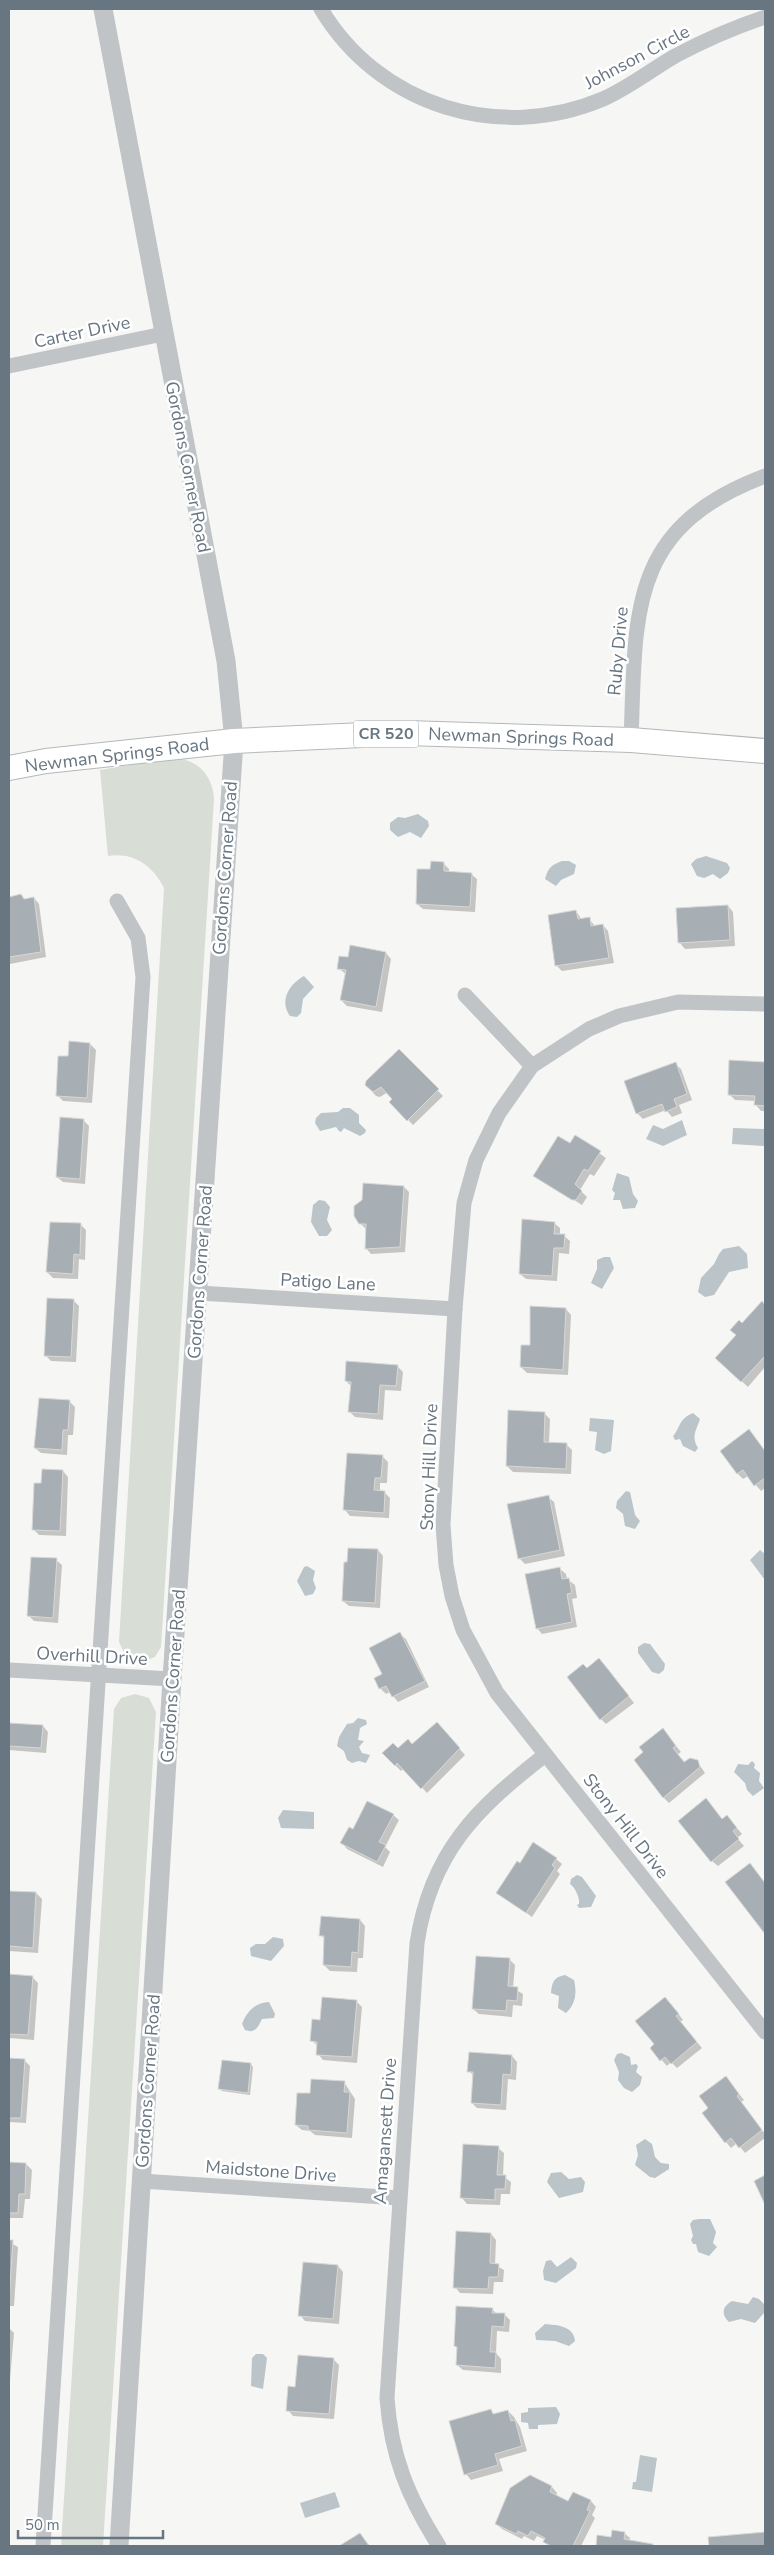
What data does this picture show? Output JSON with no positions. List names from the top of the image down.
{
  "streets": {
    "main road": ["CR 520", "Newman Springs Road"],
    "street": [
      "Johnson Circle",
      "Carter Drive",
      "Gordons Corner Road",
      "Ruby Drive",
      "Patigo Lane",
      "Stony Hill Drive",
      "Overhill Drive",
      "Amagansett Drive",
      "Maidstone Drive"
    ]
  },
  "crossings": [
    ["Carter Drive", "Gordons Corner Road"],
    ["Gordons Corner Road", "Newman Springs Road"],
    ["Gordons Corner Road", "Patigo Lane"],
    ["Gordons Corner Road", "Overhill Drive"],
    ["Gordons Corner Road", "Maidstone Drive"],
    ["Ruby Drive", "Newman Springs Road"],
    ["Patigo Lane", "Stony Hill Drive"],
    ["Stony Hill Drive", "Amagansett Drive"],
    ["Amagansett Drive", "Maidstone Drive"]
  ],
  "scale_bar": "50 m"
}
